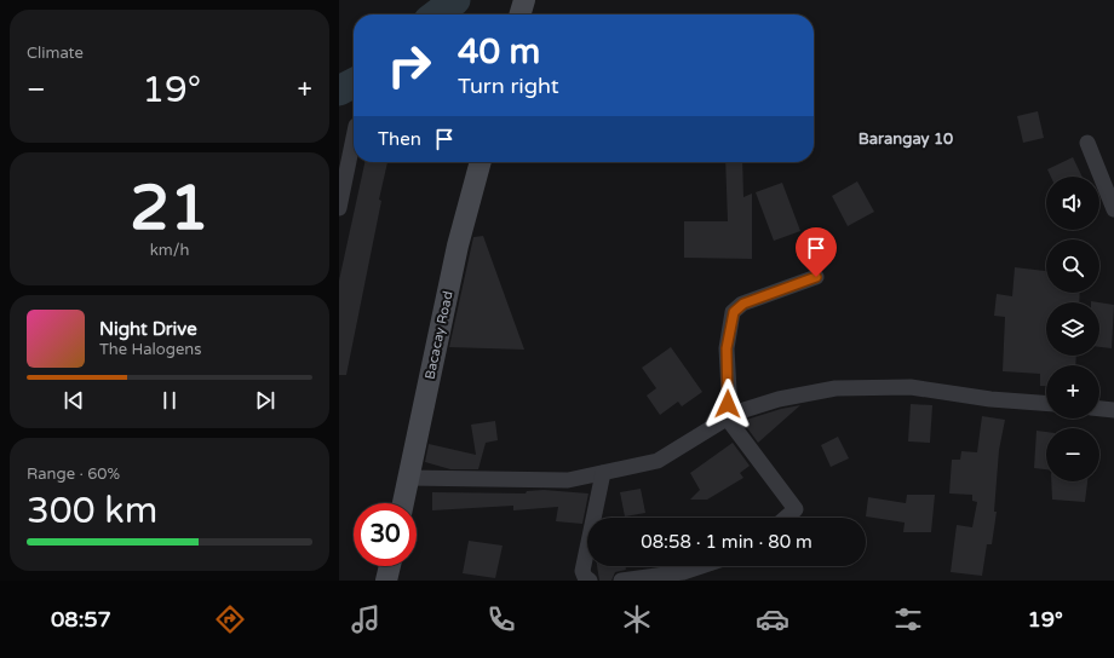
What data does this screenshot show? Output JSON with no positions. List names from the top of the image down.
{
  "streets": {
    "main road": ["Bacacay Road"]
  },
  "districts": ["Barangay 10"],
  "page": {
    "tile": [
      "Climate",
      ["21", "km/h"],
      ["Range · 60%", "300 km"]
    ],
    "turn": ["40 m", "Turn right"],
    "heat": ["−", "19°", "+"],
    "then": "Then",
    "map_buttons": ["+", "−"],
    "song": ["Night Drive", "The Halogens"],
    "limit": "30",
    "trip": "08:58 · 1 min · 80 m",
    "tabs": ["08:57", "19°"]
  }
}
